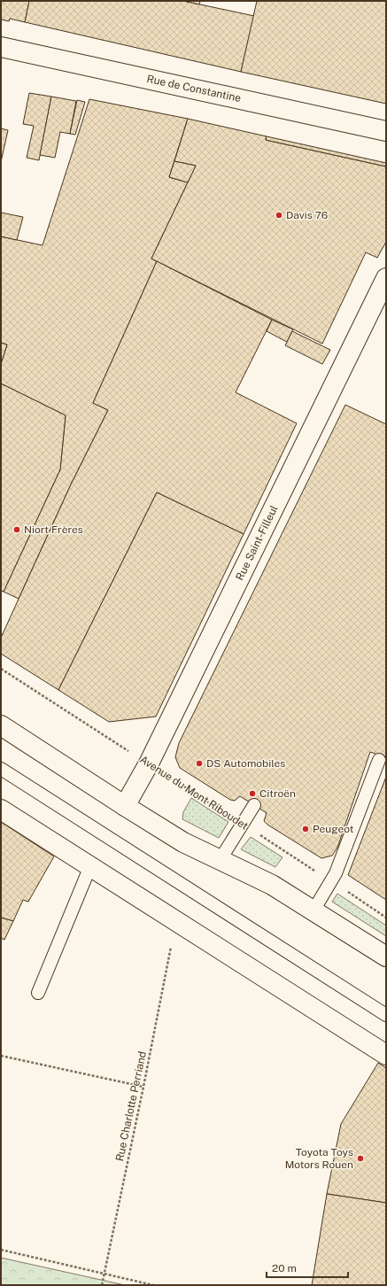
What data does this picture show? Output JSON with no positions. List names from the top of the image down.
{
  "streets": {
    "street": ["Rue de Constantine", "Rue Saint-Filleul"],
    "path": ["Avenue du Mont Riboudet", "Rue Charlotte Perriand"]
  },
  "crossings": [
    ["Rue Saint-Filleul", "Avenue du Mont Riboudet"]
  ],
  "places": [
    "Davis 76",
    "Niort Frères",
    "DS Automobiles",
    "Citroën",
    "Peugeot",
    "Toyota Toys Motors Rouen"
  ],
  "scale_bar": "20 m"
}
